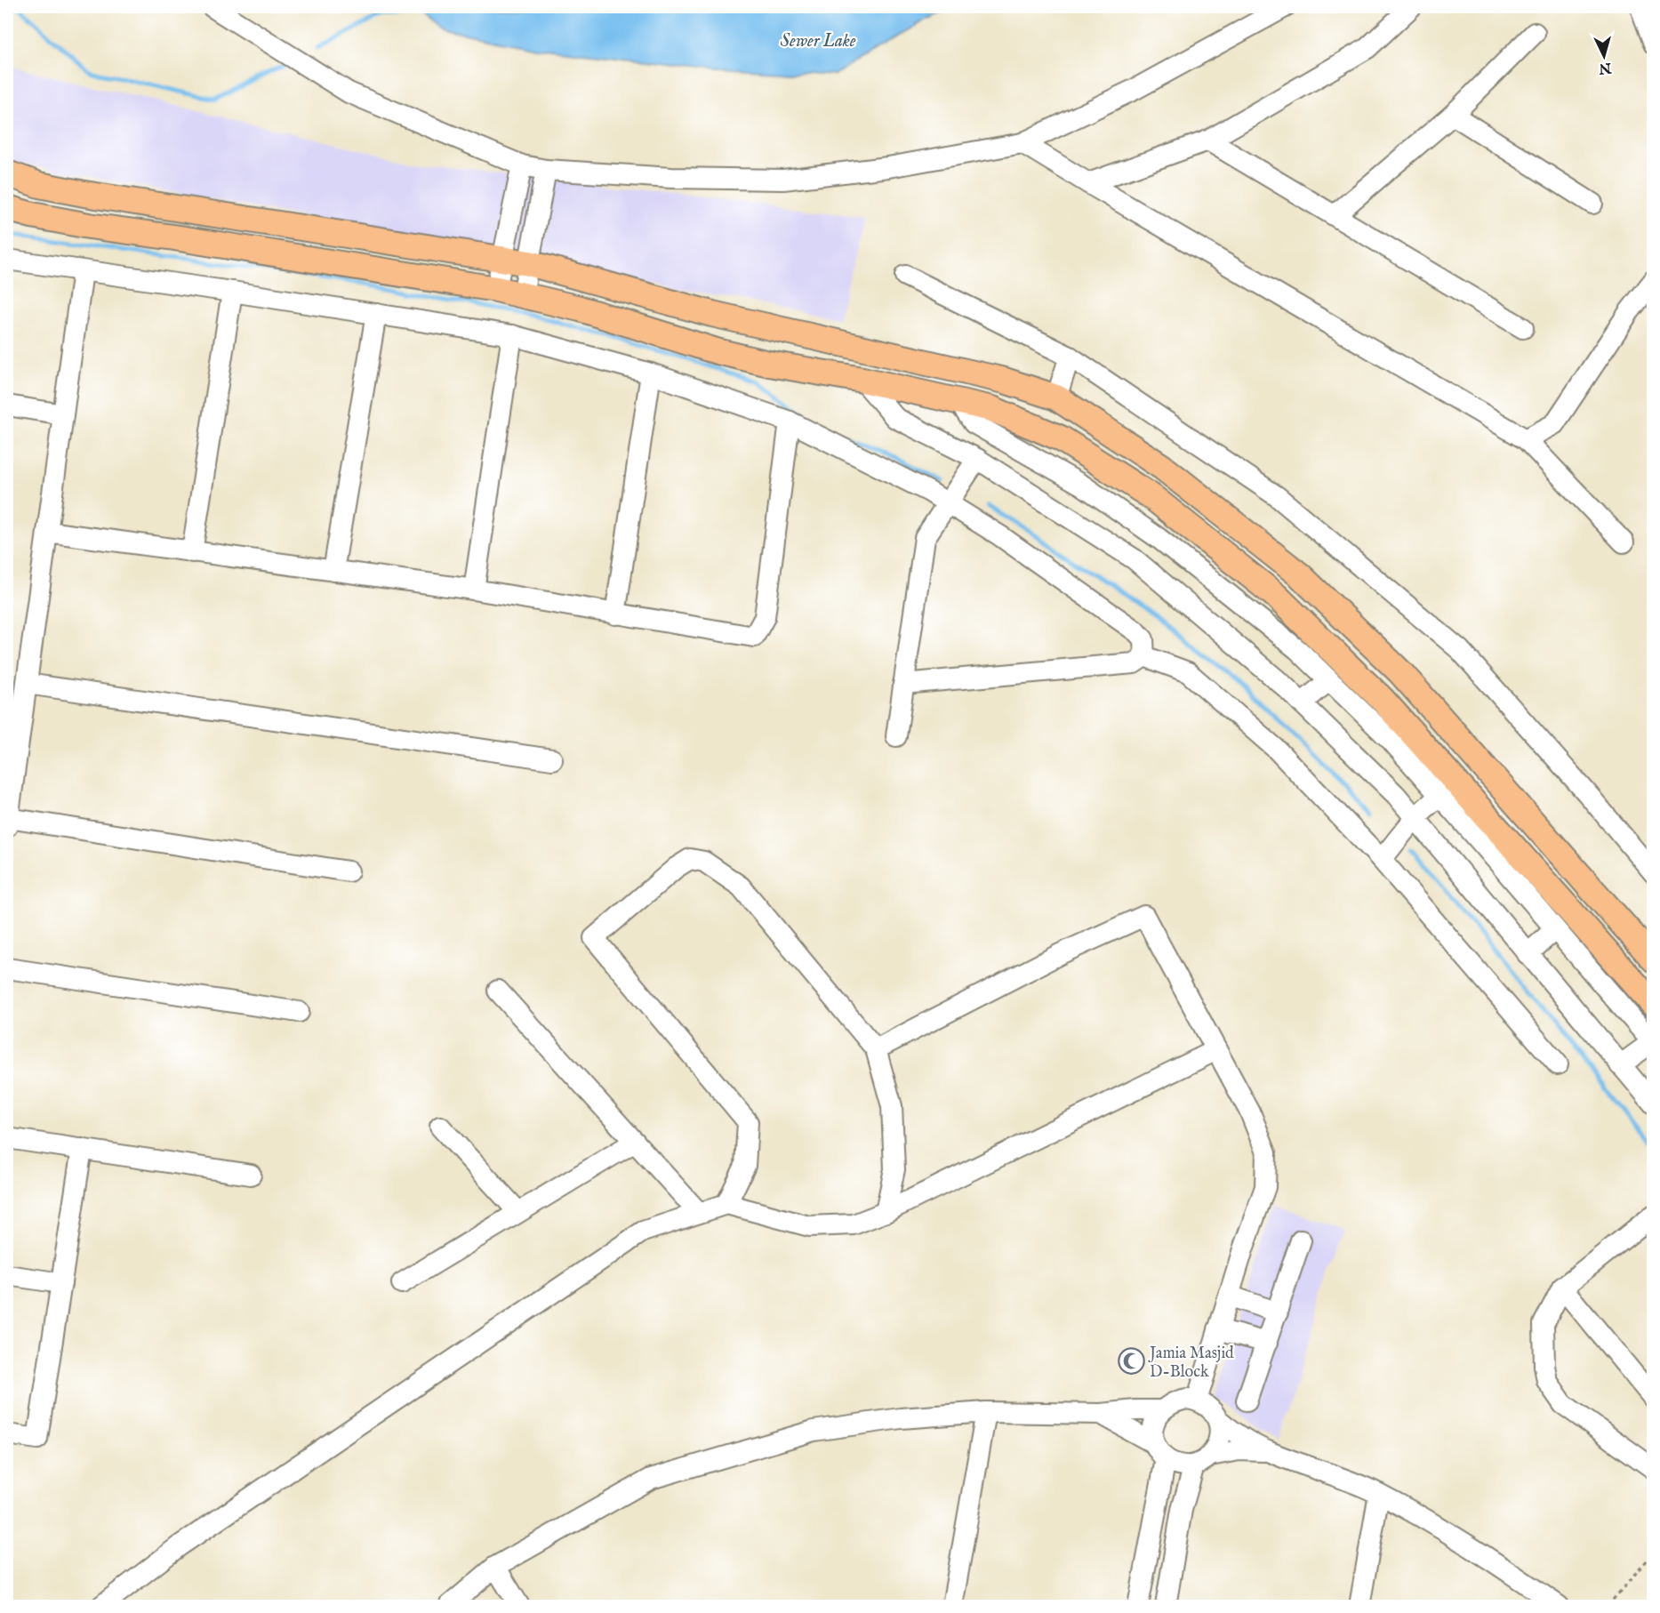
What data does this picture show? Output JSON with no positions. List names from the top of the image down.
{
  "water": ["Sewer Lake"],
  "places": {
    "mosque": ["Jamia Masjid D-Block"]
  },
  "north": "bottom"
}
